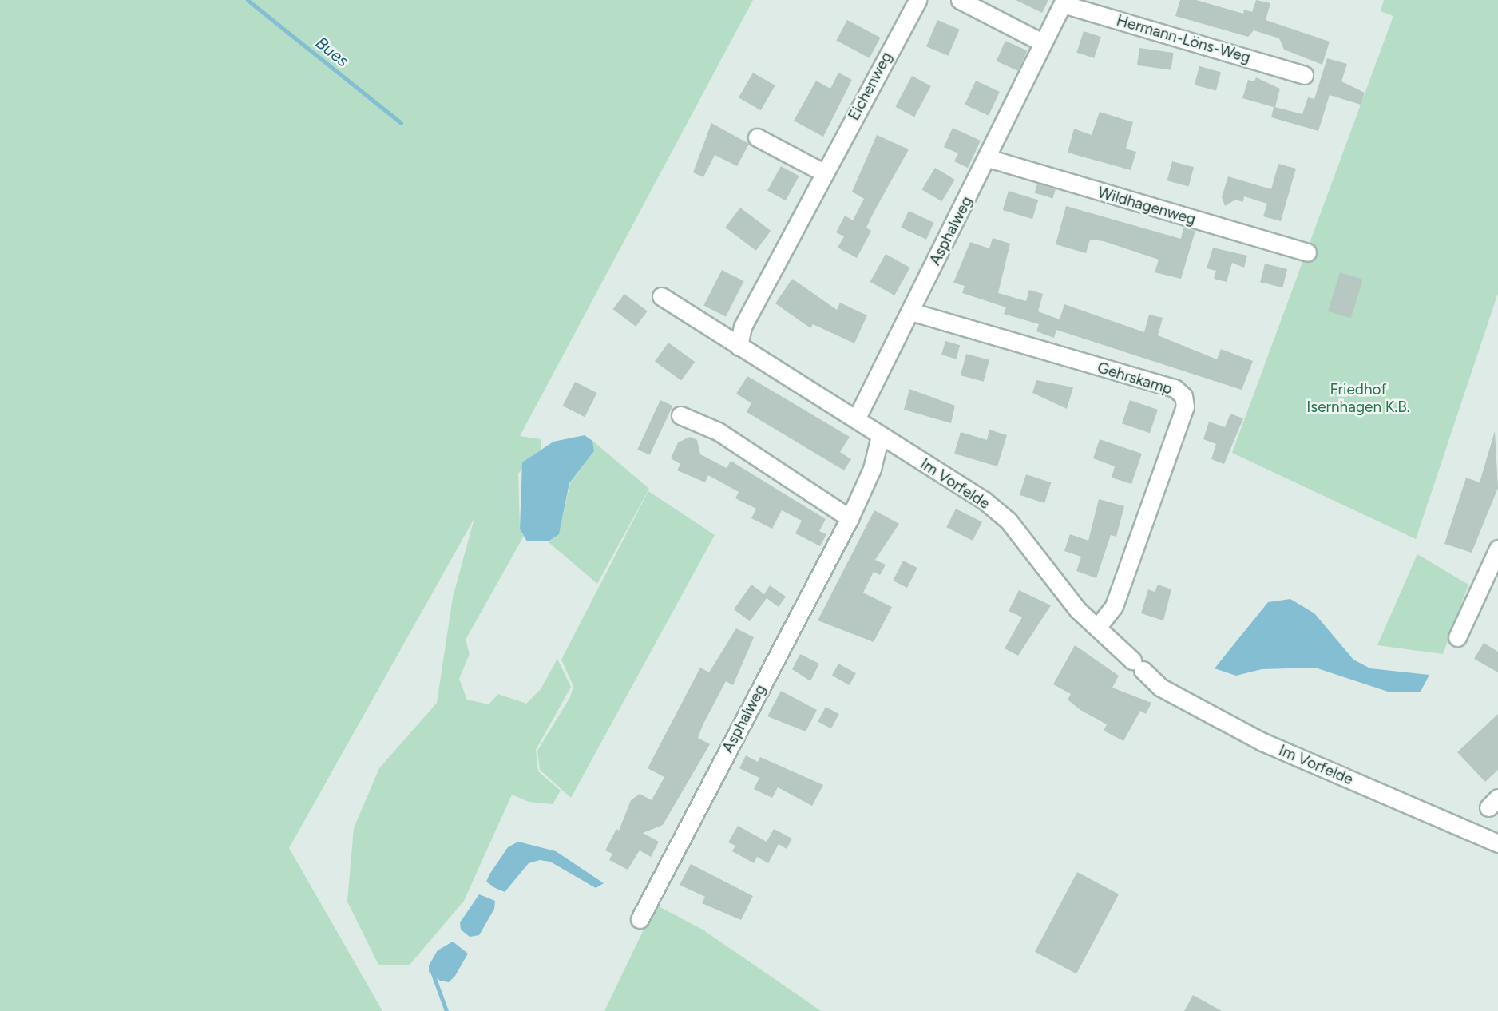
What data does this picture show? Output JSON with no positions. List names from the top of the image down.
{
  "streets": {
    "street": [
      "Hermann-Löns-Weg",
      "Eichenweg",
      "Wildhagenweg",
      "Asphalweg",
      "Gehrskamp",
      "Im Vorfelde"
    ]
  },
  "crossings": [
    ["Hermann-Löns-Weg", "Asphalweg"],
    ["Wildhagenweg", "Asphalweg"],
    ["Asphalweg", "Gehrskamp"],
    ["Asphalweg", "Im Vorfelde"],
    ["Gehrskamp", "Im Vorfelde"]
  ],
  "water": ["Bues"],
  "parks": ["Friedhof Isernhagen K.B."]
}
